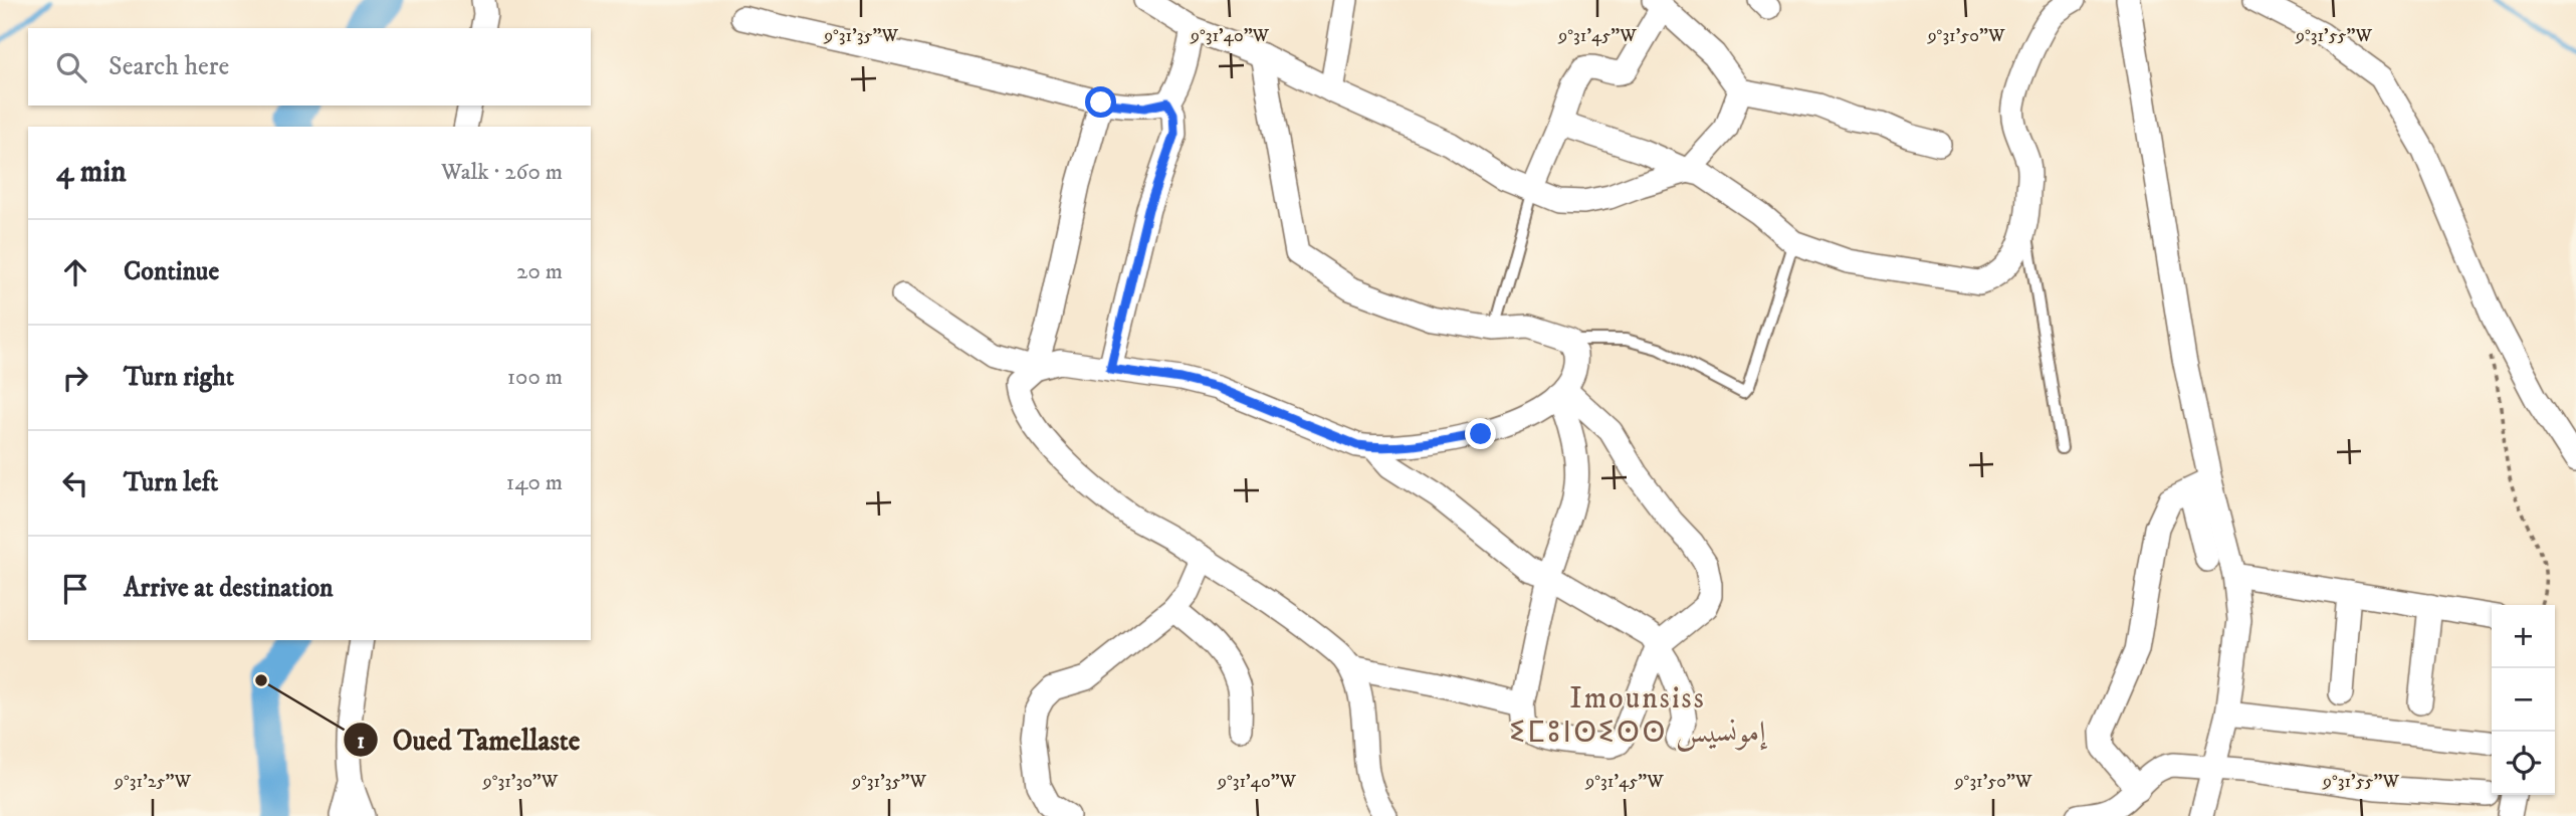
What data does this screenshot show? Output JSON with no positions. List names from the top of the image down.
{
  "districts": ["Imounsiss ⵉⵎⵓⵏⵙⵉⵙⵙ إمونسيس"],
  "places": ["Oued Tamellaste"],
  "page": {
    "search": "Search here",
    "heading": ["4 min", "Walk · 260 m"],
    "list": [
      ["Continue", "20 m"],
      ["Turn right", "100 m"],
      ["Turn left", "140 m"],
      "Arrive at destination"
    ],
    "map_buttons": ["+", "−"]
  },
  "coordinates": [
    "9°31'35\"W",
    "9°31'40\"W",
    "9°31'45\"W",
    "9°31'50\"W",
    "9°31'55\"W",
    "9°31'25\"W",
    "9°31'30\"W"
  ]
}
